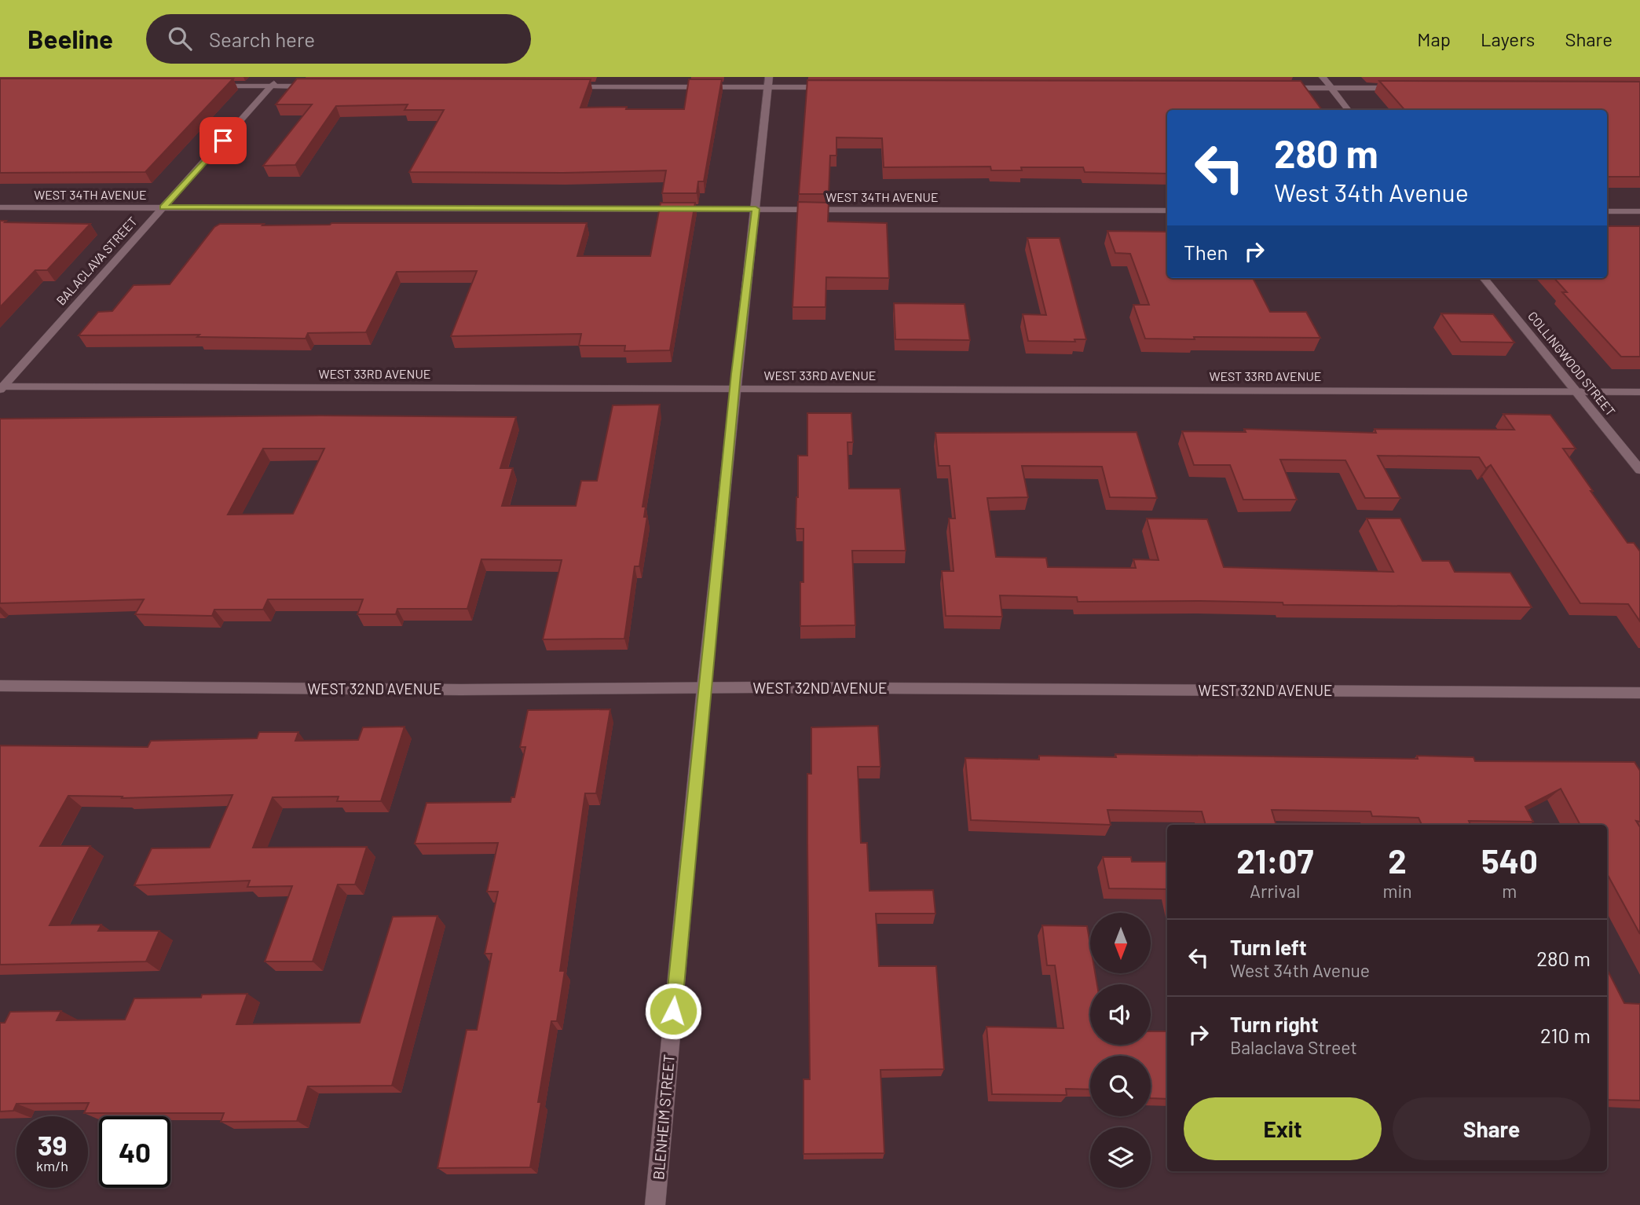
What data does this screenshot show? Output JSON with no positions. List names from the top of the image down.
{
  "streets": {
    "street": [
      "WEST 34TH AVENUE",
      "BALACLAVA STREET",
      "COLLINGWOOD STREET",
      "WEST 33RD AVENUE",
      "WEST 32ND AVENUE",
      "BLENHEIM STREET"
    ]
  },
  "crossings": [
    ["WEST 34TH AVENUE", "BALACLAVA STREET"],
    ["WEST 34TH AVENUE", "BLENHEIM STREET"],
    ["BALACLAVA STREET", "WEST 33RD AVENUE"],
    ["COLLINGWOOD STREET", "WEST 33RD AVENUE"],
    ["WEST 33RD AVENUE", "BLENHEIM STREET"],
    ["WEST 32ND AVENUE", "BLENHEIM STREET"]
  ],
  "north": "bottom",
  "page": {
    "header": "Beeline",
    "search": "Search here",
    "nav": ["Map", "Layers", "Share"],
    "turn": ["280 m", "West 34th Avenue"],
    "then": "Then",
    "eta": [
      "21:07",
      "Arrival",
      "2",
      "min",
      "540",
      "m"
    ],
    "list": [
      {
        "name": "Turn left",
        "note": "West 34th Avenue",
        "value": "280 m"
      },
      {
        "name": "Turn right",
        "note": "Balaclava Street",
        "value": "210 m"
      }
    ],
    "buttons": ["Exit", "Share"],
    "speed": "39 km/h",
    "limit": "40"
  }
}
